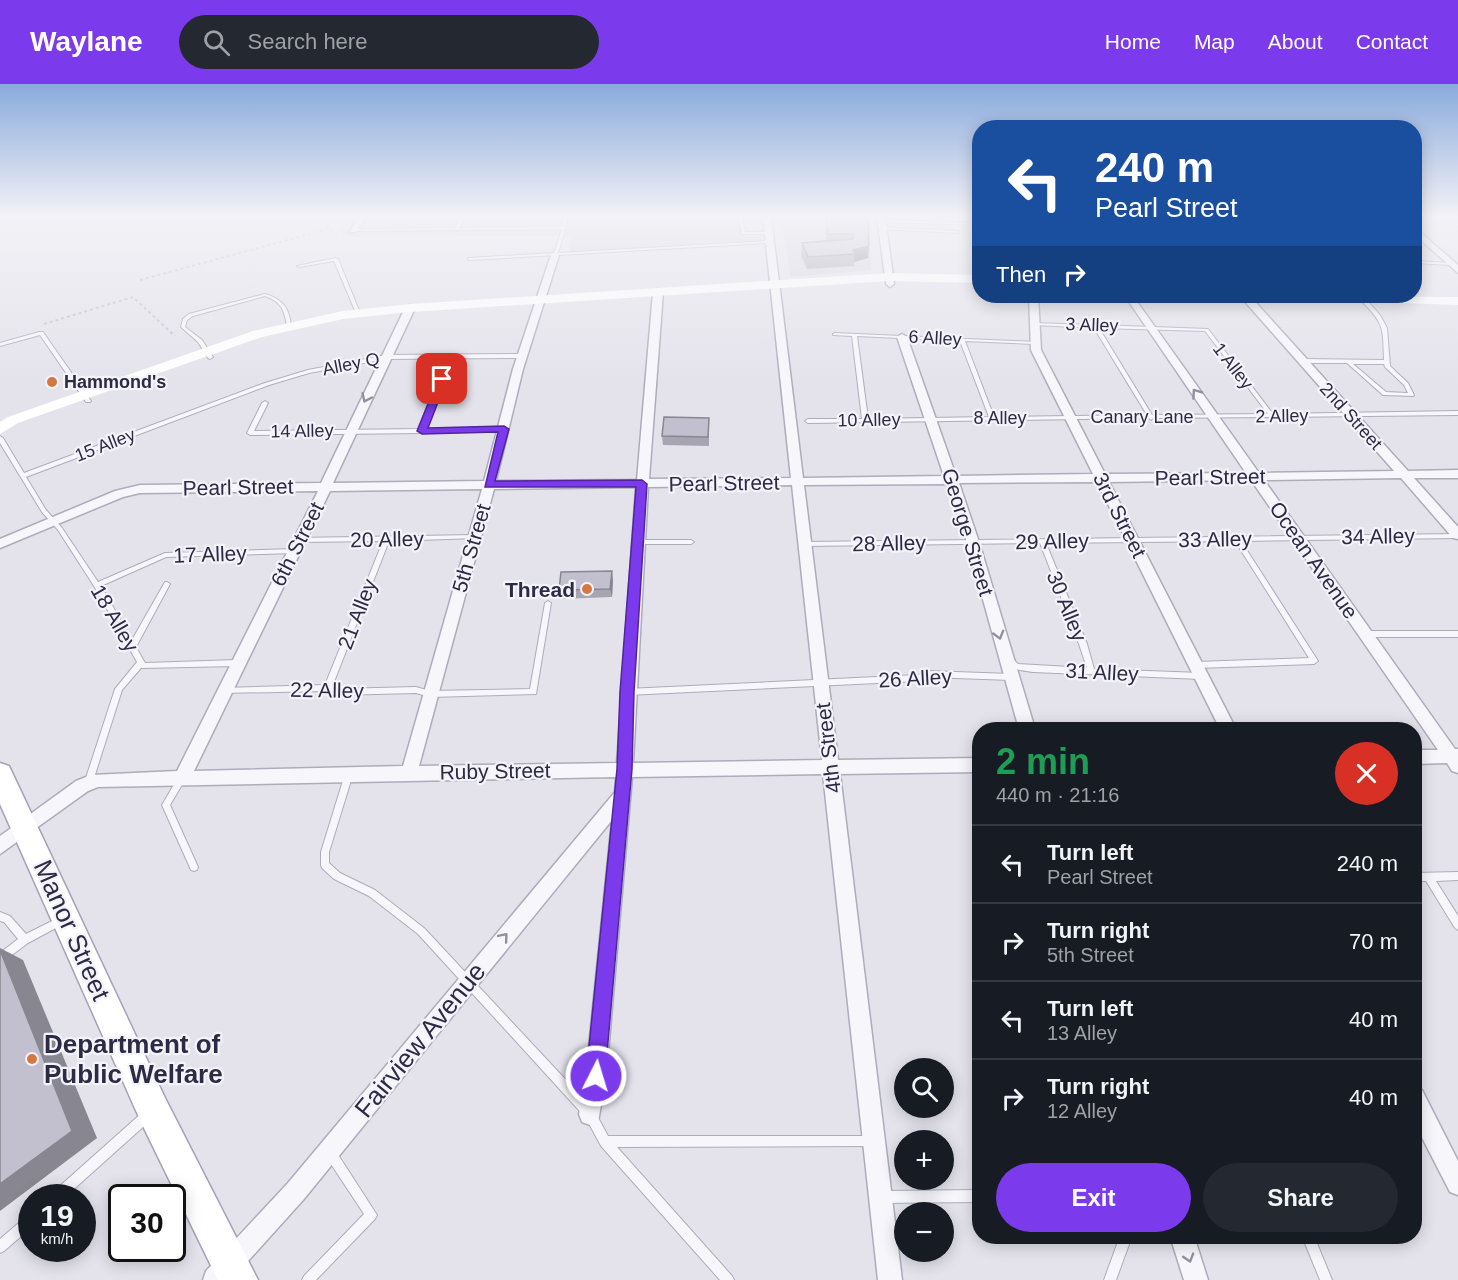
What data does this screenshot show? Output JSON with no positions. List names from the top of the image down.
{
  "streets": {
    "main road": ["Manor Street"],
    "street": [
      "2nd Street",
      "Pearl Street",
      "3rd Street",
      "George Street",
      "6th Street",
      "5th Street",
      "Ocean Avenue",
      "4th Street",
      "Ruby Street",
      "Fairview Avenue"
    ],
    "lane": [
      "3 Alley",
      "6 Alley",
      "Alley Q",
      "1 Alley",
      "2 Alley",
      "Canary Lane",
      "8 Alley",
      "10 Alley",
      "14 Alley",
      "15 Alley",
      "34 Alley",
      "20 Alley",
      "33 Alley",
      "29 Alley",
      "28 Alley",
      "17 Alley",
      "30 Alley",
      "21 Alley",
      "18 Alley",
      "31 Alley",
      "26 Alley",
      "22 Alley"
    ]
  },
  "crossings": [
    ["3 Alley", "1 Alley"],
    ["3 Alley", "3rd Street"],
    ["3 Alley", "Ocean Avenue"],
    ["6 Alley", "3rd Street"],
    ["6 Alley", "George Street"],
    ["Alley Q", "15 Alley"],
    ["Alley Q", "6th Street"],
    ["Alley Q", "5th Street"],
    ["1 Alley", "2 Alley"],
    ["1 Alley", "Ocean Avenue"],
    ["2 Alley", "2nd Street"],
    ["2 Alley", "Canary Lane"],
    ["2 Alley", "Ocean Avenue"],
    ["2nd Street", "Pearl Street"],
    ["2nd Street", "34 Alley"],
    ["Canary Lane", "8 Alley"],
    ["Canary Lane", "3rd Street"],
    ["Canary Lane", "Ocean Avenue"],
    ["8 Alley", "10 Alley"],
    ["8 Alley", "3rd Street"],
    ["8 Alley", "George Street"],
    ["10 Alley", "George Street"],
    ["14 Alley", "6th Street"],
    ["15 Alley", "18 Alley"],
    ["Pearl Street", "3rd Street"],
    ["Pearl Street", "George Street"],
    ["Pearl Street", "6th Street"],
    ["Pearl Street", "5th Street"],
    ["Pearl Street", "Ocean Avenue"],
    ["Pearl Street", "18 Alley"],
    ["Pearl Street", "4th Street"],
    ["3rd Street", "33 Alley"],
    ["3rd Street", "29 Alley"],
    ["3rd Street", "31 Alley"],
    ["George Street", "29 Alley"],
    ["George Street", "28 Alley"],
    ["George Street", "31 Alley"],
    ["George Street", "26 Alley"],
    ["34 Alley", "33 Alley"],
    ["34 Alley", "Ocean Avenue"],
    ["20 Alley", "6th Street"],
    ["20 Alley", "5th Street"],
    ["20 Alley", "17 Alley"],
    ["20 Alley", "21 Alley"],
    ["33 Alley", "29 Alley"],
    ["33 Alley", "Ocean Avenue"],
    ["33 Alley", "31 Alley"],
    ["29 Alley", "28 Alley"],
    ["29 Alley", "30 Alley"],
    ["28 Alley", "4th Street"],
    ["6th Street", "17 Alley"],
    ["6th Street", "18 Alley"],
    ["6th Street", "22 Alley"],
    ["6th Street", "Ruby Street"],
    ["5th Street", "22 Alley"],
    ["5th Street", "Ruby Street"],
    ["17 Alley", "18 Alley"],
    ["30 Alley", "31 Alley"],
    ["21 Alley", "22 Alley"],
    ["26 Alley", "4th Street"],
    ["4th Street", "Ruby Street"],
    ["Ruby Street", "Manor Street"],
    ["Manor Street", "Fairview Avenue"]
  ],
  "one_way": ["Fairview Avenue"],
  "places": ["Hammond's", "Thread", "Department of Public Welfare"],
  "page": {
    "header": "Waylane",
    "search": "Search here",
    "nav": [
      "Home",
      "Map",
      "About",
      "Contact"
    ],
    "turn": ["240 m", "Pearl Street"],
    "then": "Then",
    "heading": ["2 min", "440 m · 21:16"],
    "list": [
      {
        "name": "Turn left",
        "note": "Pearl Street",
        "value": "240 m"
      },
      {
        "name": "Turn right",
        "note": "5th Street",
        "value": "70 m"
      },
      {
        "name": "Turn left",
        "note": "13 Alley",
        "value": "40 m"
      },
      {
        "name": "Turn right",
        "note": "12 Alley",
        "value": "40 m"
      }
    ],
    "map_buttons": ["+", "−"],
    "buttons": ["Exit", "Share"],
    "speed": "19 km/h",
    "limit": "30"
  }
}
